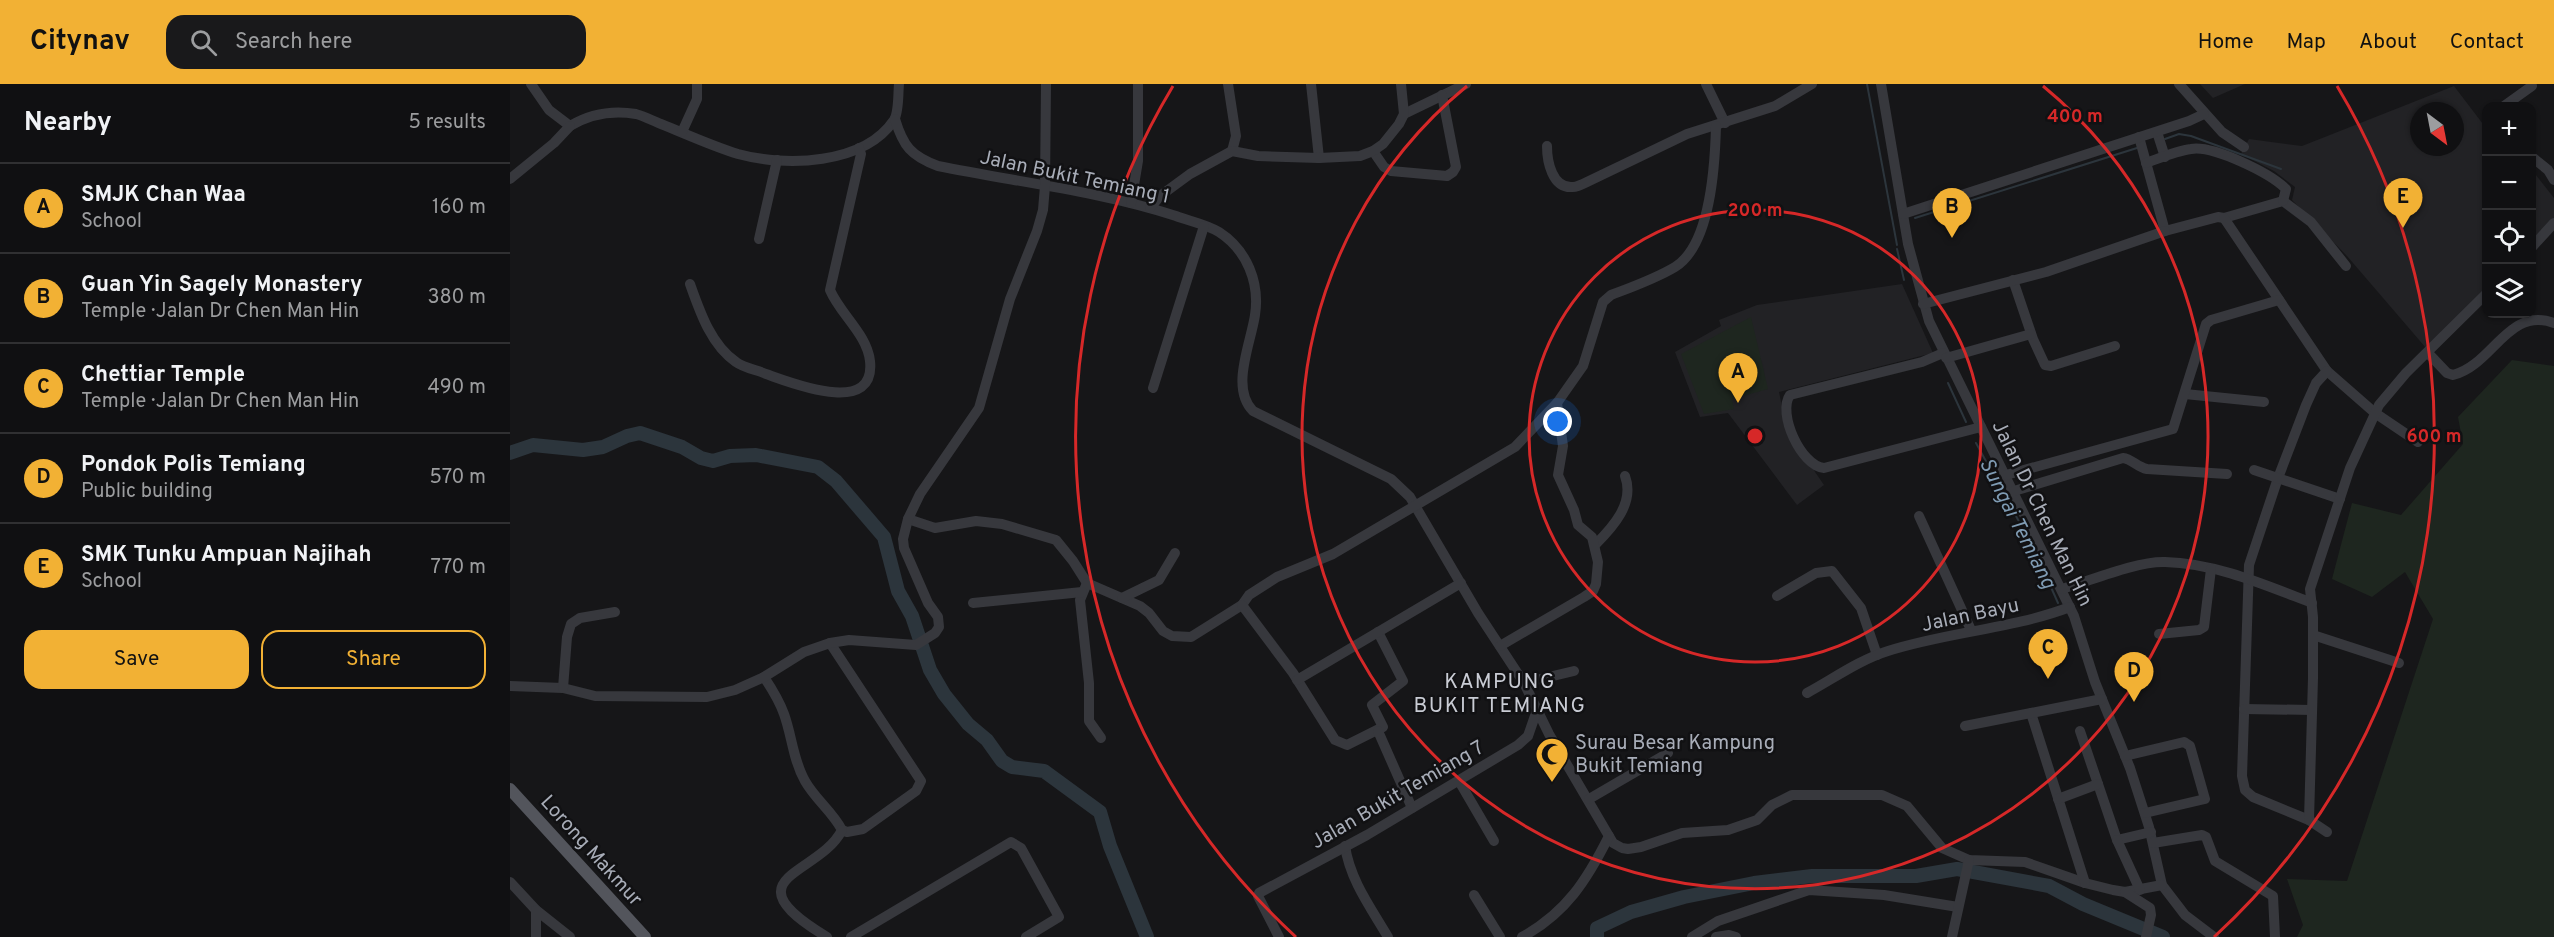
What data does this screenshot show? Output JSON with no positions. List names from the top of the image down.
{
  "streets": {
    "main road": ["Lorong Makmur"],
    "street": [
      "Jalan Bukit Temiang 1",
      "Jalan Dr Chen Man Hin",
      "Jalan Bayu",
      "Jalan Bukit Temiang 7"
    ]
  },
  "crossings": [
    ["Jalan Bukit Temiang 1", "Jalan Bukit Temiang 7"],
    ["Jalan Dr Chen Man Hin", "Jalan Bayu"]
  ],
  "districts": ["KAMPUNG BUKIT TEMIANG"],
  "water": ["Sungai Temiang"],
  "places": {
    "mosque": ["Surau Besar Kampung Bukit Temiang"]
  },
  "north": "bottom right",
  "page": {
    "header": "Citynav",
    "search": "Search here",
    "nav": [
      "Home",
      "Map",
      "About",
      "Contact"
    ],
    "heading": ["Nearby", "5 results"],
    "map_buttons": ["+", "−"],
    "list": [
      {
        "mark": "A",
        "name": "SMJK Chan Waa",
        "note": "School",
        "value": "160 m"
      },
      {
        "mark": "B",
        "name": "Guan Yin Sagely Monastery",
        "note": "Temple · Jalan Dr Chen Man Hin",
        "value": "380 m"
      },
      {
        "mark": "C",
        "name": "Chettiar Temple",
        "note": "Temple · Jalan Dr Chen Man Hin",
        "value": "490 m"
      },
      {
        "mark": "D",
        "name": "Pondok Polis Temiang",
        "note": "Public building",
        "value": "570 m"
      },
      {
        "mark": "E",
        "name": "SMK Tunku Ampuan Najihah",
        "note": "School",
        "value": "770 m"
      }
    ],
    "pins": [
      "E",
      "B",
      "A",
      "C",
      "D"
    ],
    "buttons": ["Save", "Share"]
  },
  "rings": ["400 m", "200 m", "600 m"]
}
